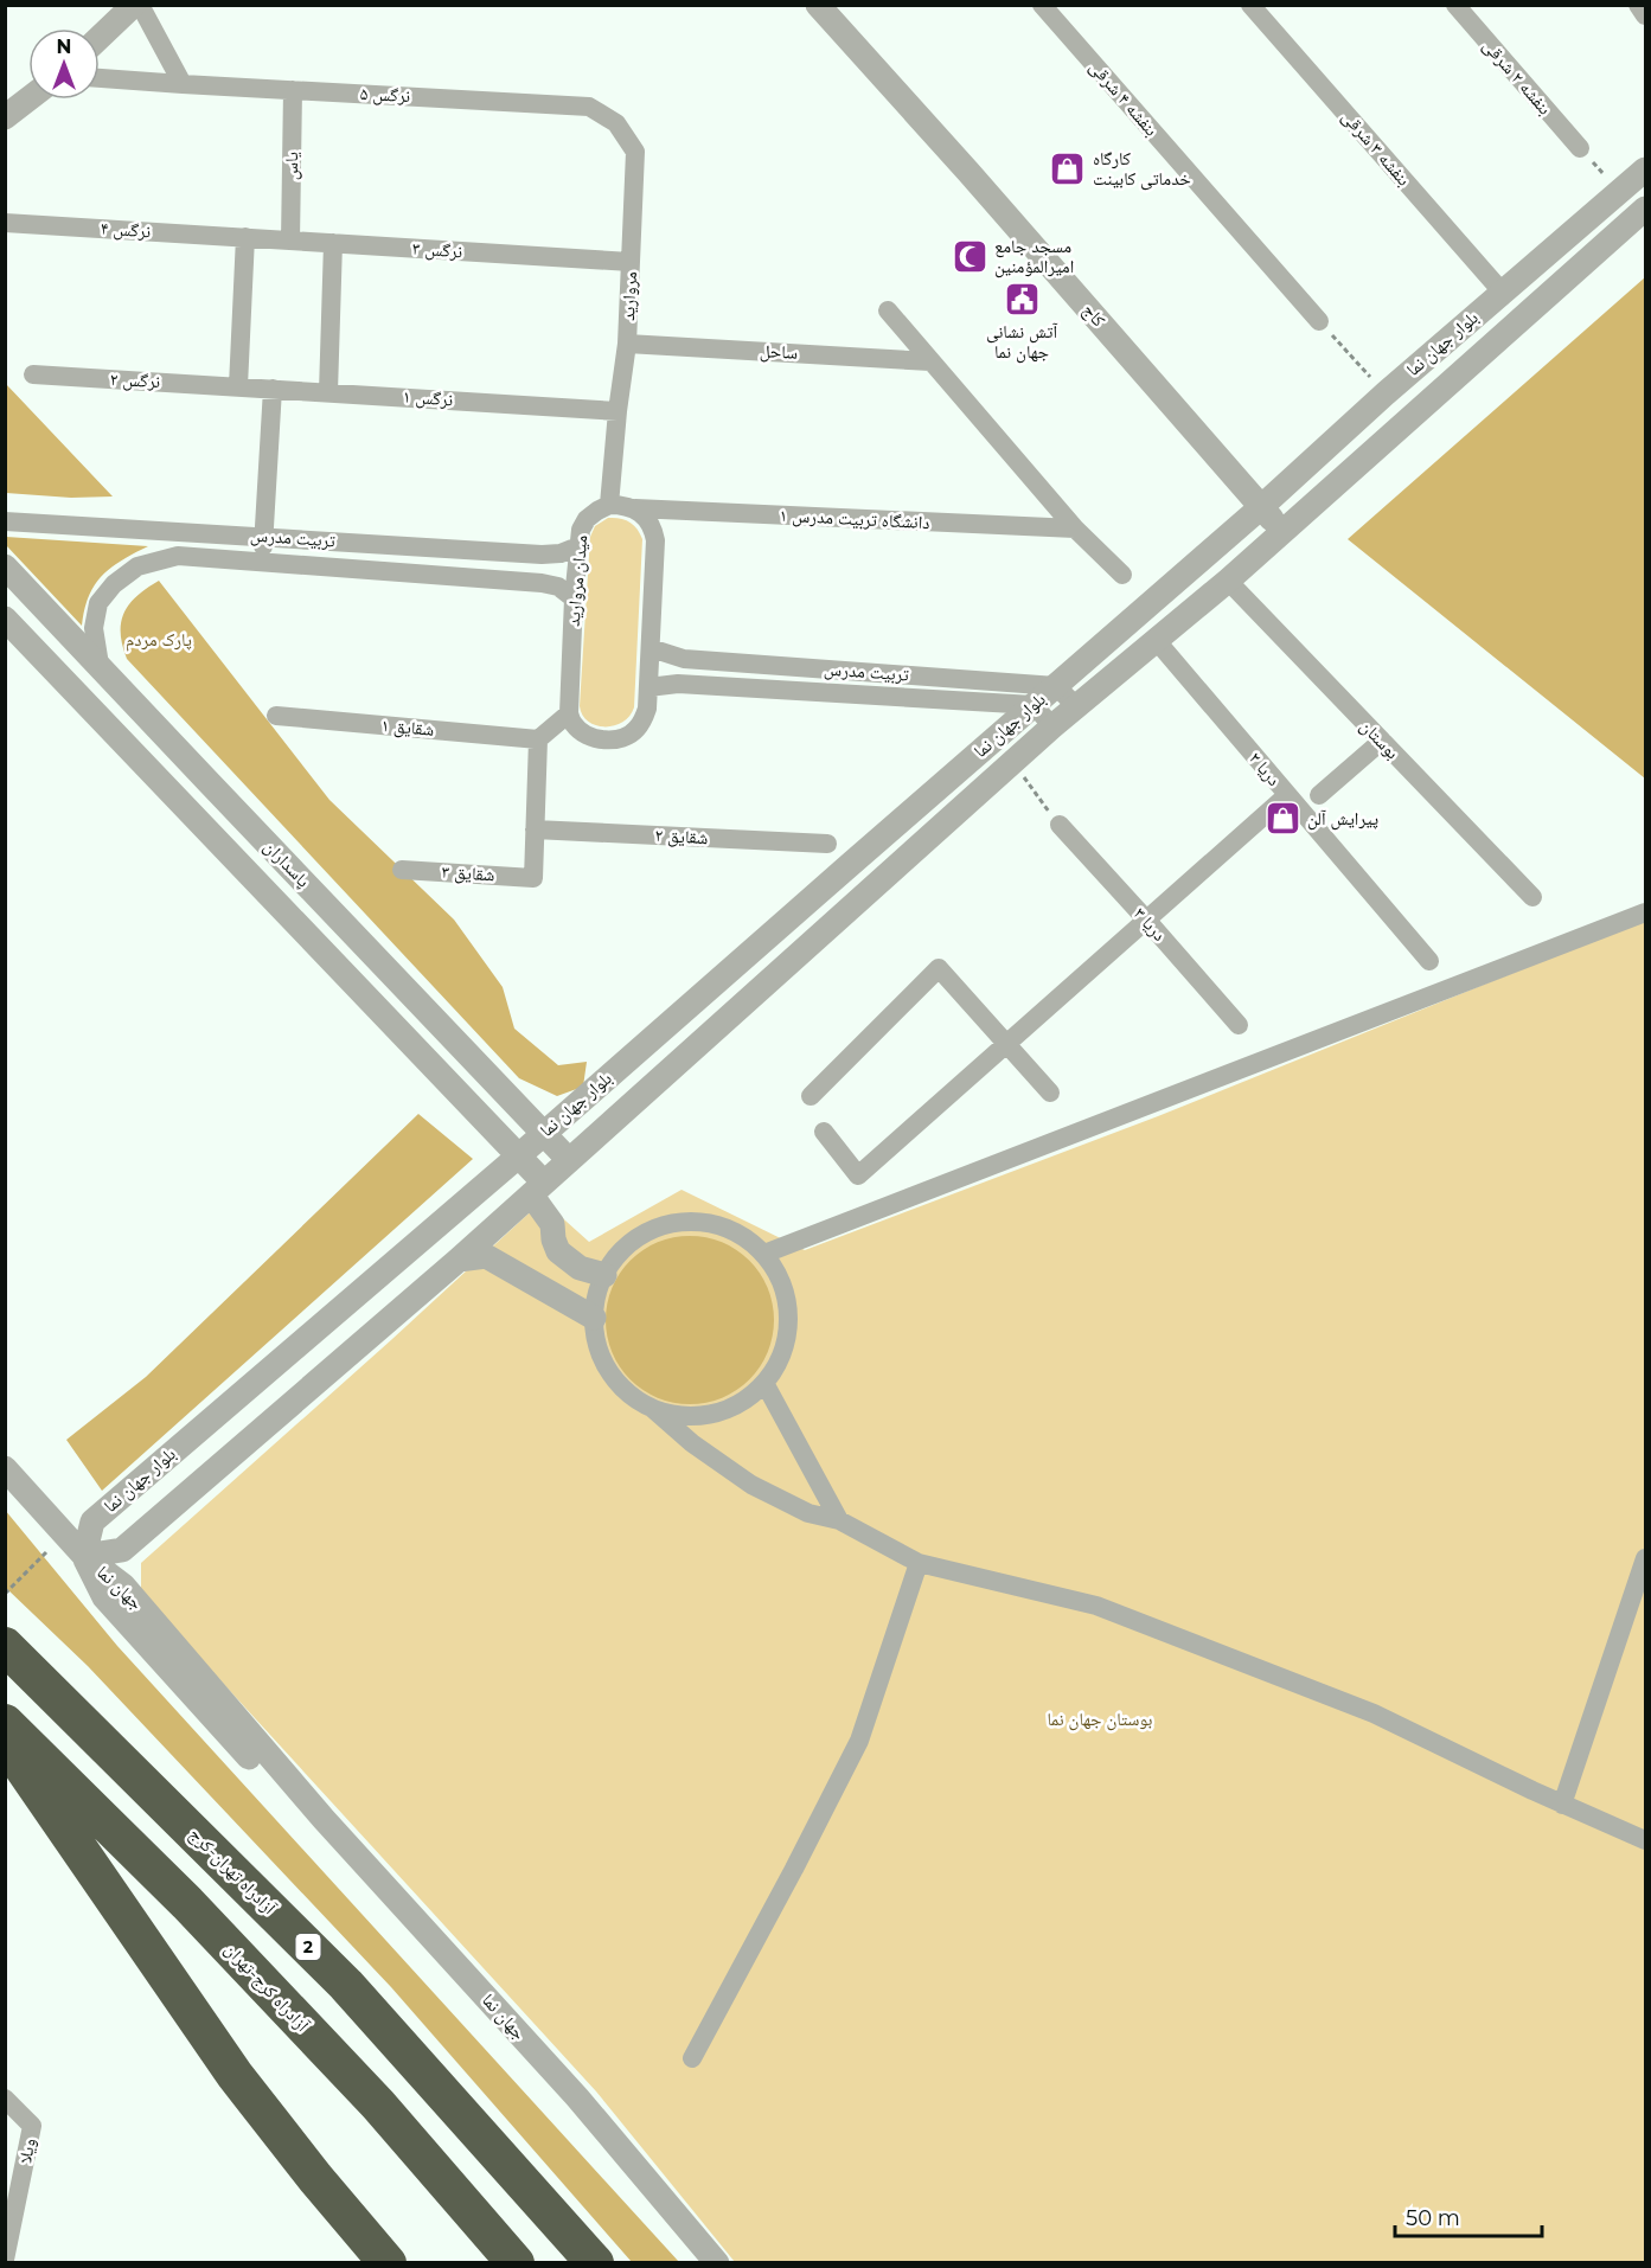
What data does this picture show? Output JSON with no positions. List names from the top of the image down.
{
  "streets": {
    "highway": ["آزادراه تهران-کرج", "2", "آزادراه کرج-تهران"],
    "street": [
      "بنفشه ۲ شرقی",
      "۵ نرگس",
      "بنفشه ۴ شرقی",
      "بنفشه ۳ شرقی",
      "یاس",
      "نرگس ۴",
      "نرگس ۳",
      "مروارید",
      "کاج",
      "بلوار جهان نما",
      "ساحل",
      "نرگس ۲",
      "نرگس ۱",
      "۱ دانشگاه تربیت مدرس",
      "تربیت مدرس",
      "میدان مروارید",
      "شقایق ۱",
      "بوستان",
      "دریا ۲",
      "شقایق ۲",
      "پاسداران",
      "شقایق ۳",
      "دریا ۳",
      "جهان نما",
      "ویلا"
    ]
  },
  "crossings": [
    ["۵ نرگس", "یاس"],
    ["۵ نرگس", "مروارید"],
    ["بنفشه ۳ شرقی", "بلوار جهان نما"],
    ["یاس", "نرگس ۳"],
    ["نرگس ۴", "نرگس ۳"],
    ["نرگس ۳", "مروارید"],
    ["مروارید", "ساحل"],
    ["مروارید", "نرگس ۱"],
    ["مروارید", "میدان مروارید"],
    ["کاج", "بلوار جهان نما"],
    ["بلوار جهان نما", "تربیت مدرس"],
    ["بلوار جهان نما", "بوستان"],
    ["بلوار جهان نما", "دریا ۲"],
    ["بلوار جهان نما", "پاسداران"],
    ["بلوار جهان نما", "جهان نما"],
    ["نرگس ۲", "نرگس ۱"],
    ["تربیت مدرس", "میدان مروارید"],
    ["تربیت مدرس", "پاسداران"],
    ["شقایق ۲", "شقایق ۳"]
  ],
  "parks": ["پارک مردم", "بوستان جهان نما"],
  "places": {
    "shop": ["کارگاه خدماتی کابینت", "پیرایش آلن"],
    "mosque": ["مسجد جامع امیرالمؤمنین"],
    "public building": ["آتش نشانی جهان نما"]
  },
  "scale_bar": "50 m",
  "north": "top"
}
